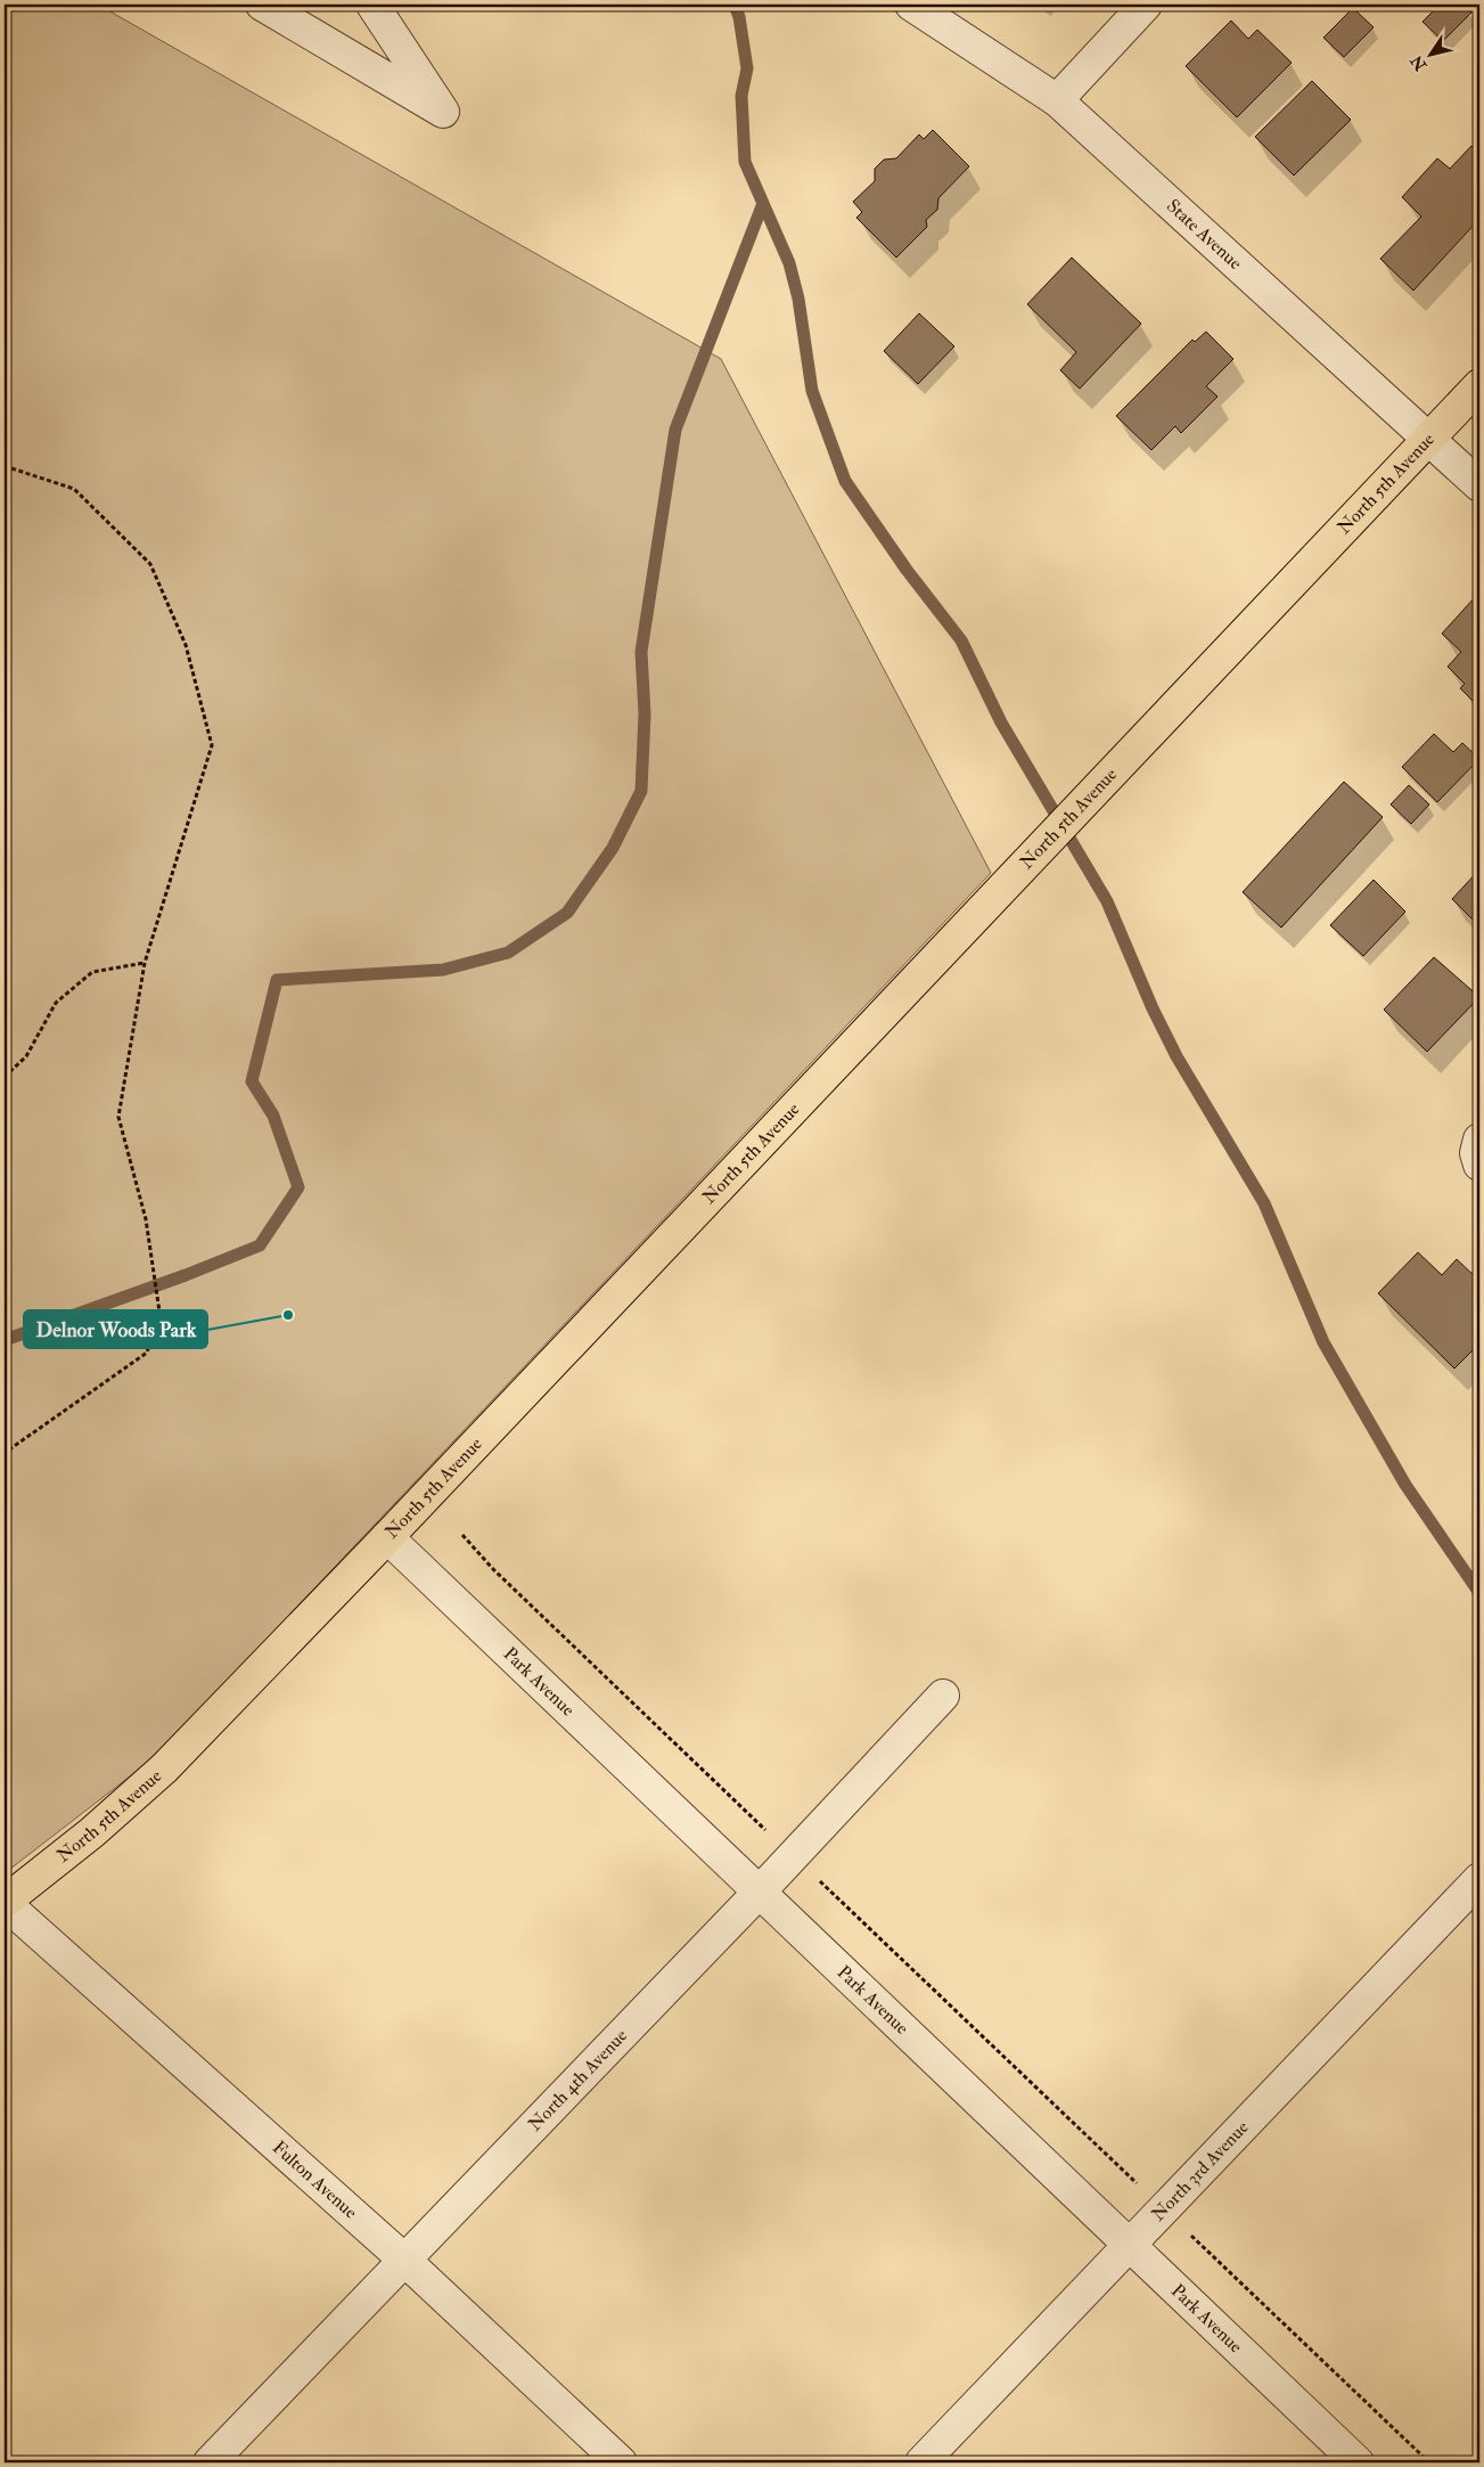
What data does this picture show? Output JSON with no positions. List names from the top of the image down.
{
  "streets": {
    "main road": ["North 5th Avenue"],
    "street": [
      "State Avenue",
      "Park Avenue",
      "North 4th Avenue",
      "North 3rd Avenue",
      "Fulton Avenue"
    ]
  },
  "crossings": [
    ["State Avenue", "North 5th Avenue"],
    ["North 5th Avenue", "Park Avenue"],
    ["North 5th Avenue", "Fulton Avenue"],
    ["Park Avenue", "North 4th Avenue"],
    ["Park Avenue", "North 3rd Avenue"],
    ["North 4th Avenue", "Fulton Avenue"]
  ],
  "places": ["Delnor Woods Park"],
  "north": "bottom left"
}
